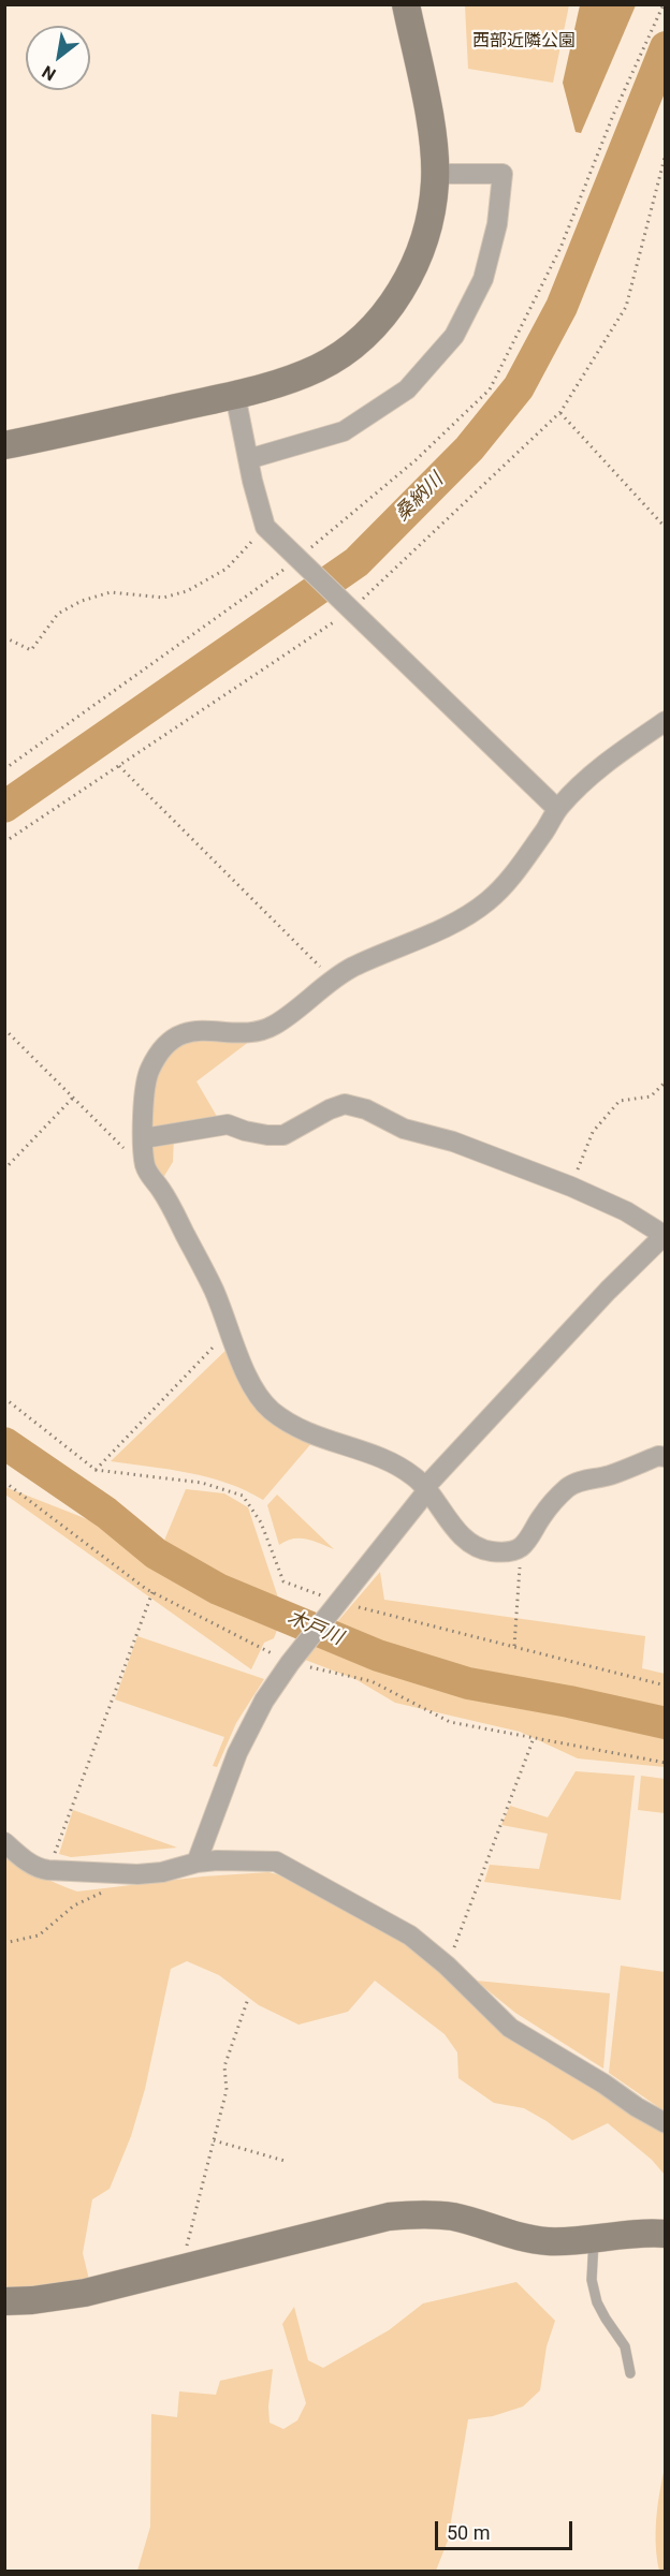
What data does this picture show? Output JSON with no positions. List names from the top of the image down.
{
  "water": ["桑納川", "木戸川"],
  "parks": ["西部近隣公園"],
  "scale_bar": "50 m",
  "north": "bottom left"
}
